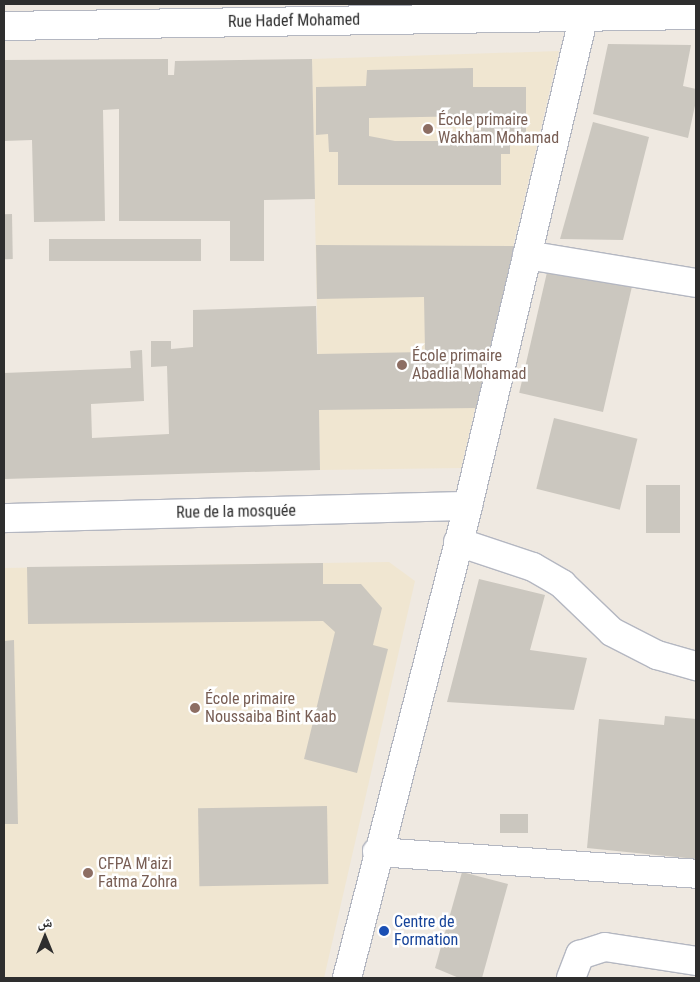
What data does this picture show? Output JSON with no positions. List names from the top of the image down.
{
  "streets": {
    "street": ["Rue Hadef Mohamed", "Rue de la mosquée"]
  },
  "places": [
    "École primaire Wakham Mohamad",
    "École primaire Abadlia Mohamad",
    "École primaire Noussaiba Bint Kaab",
    "CFPA M'aizi Fatma Zohra",
    "Centre de Formation"
  ],
  "north": "top"
}
